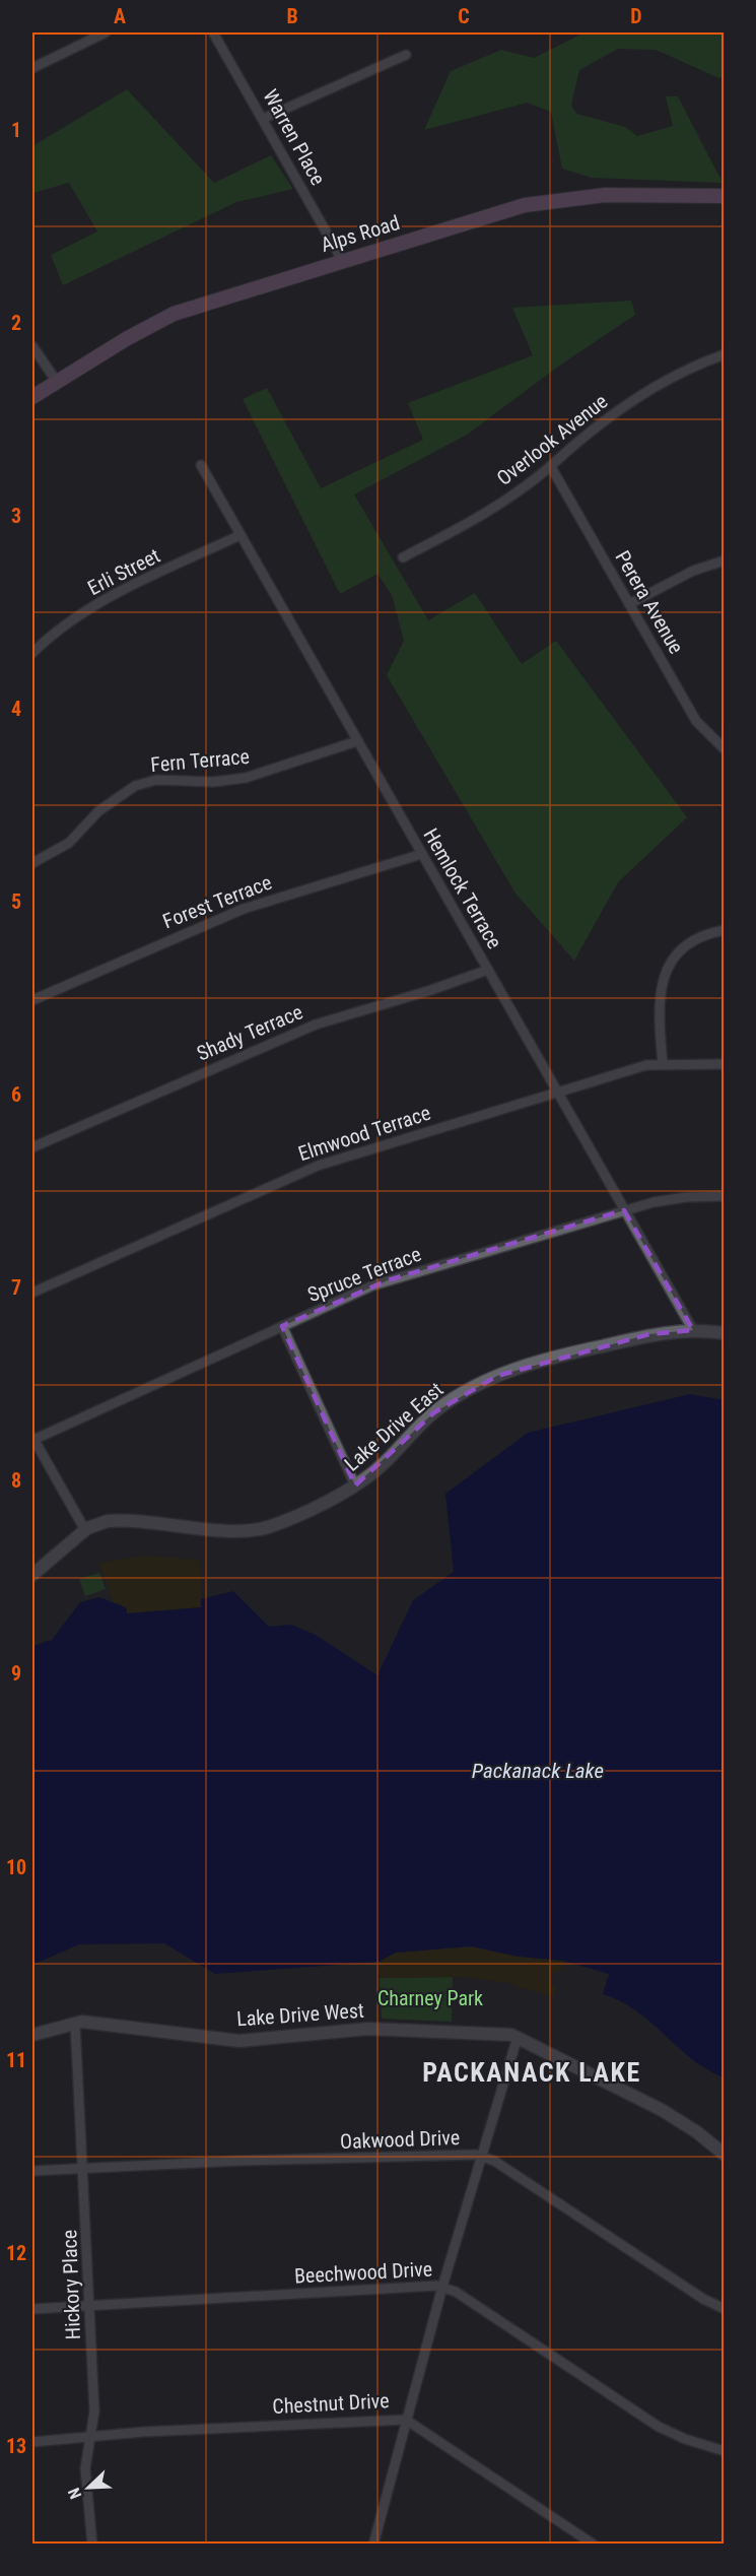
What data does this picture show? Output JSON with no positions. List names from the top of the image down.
{
  "streets": {
    "main road": ["Alps Road"],
    "street": [
      "Warren Place",
      "Overlook Avenue",
      "Erli Street",
      "Perera Avenue",
      "Fern Terrace",
      "Hemlock Terrace",
      "Forest Terrace",
      "Shady Terrace",
      "Elmwood Terrace",
      "Spruce Terrace",
      "Lake Drive East",
      "Lake Drive West",
      "Oakwood Drive",
      "Beechwood Drive",
      "Hickory Place",
      "Chestnut Drive"
    ]
  },
  "crossings": [
    ["Warren Place", "Alps Road"],
    ["Overlook Avenue", "Perera Avenue"],
    ["Erli Street", "Hemlock Terrace"],
    ["Fern Terrace", "Hemlock Terrace"],
    ["Hemlock Terrace", "Forest Terrace"],
    ["Hemlock Terrace", "Shady Terrace"],
    ["Hemlock Terrace", "Elmwood Terrace"],
    ["Hemlock Terrace", "Spruce Terrace"],
    ["Hemlock Terrace", "Lake Drive East"],
    ["Lake Drive West", "Hickory Place"],
    ["Oakwood Drive", "Hickory Place"],
    ["Beechwood Drive", "Hickory Place"],
    ["Hickory Place", "Chestnut Drive"]
  ],
  "districts": ["PACKANACK LAKE"],
  "water": ["Packanack Lake"],
  "parks": ["Charney Park"],
  "north": "bottom left",
  "grid": {
    "columns": [
      "A",
      "B",
      "C",
      "D"
    ],
    "rows": [
      "1",
      "2",
      "3",
      "4",
      "5",
      "6",
      "7",
      "8",
      "9",
      "10",
      "11",
      "12",
      "13"
    ]
  }
}
